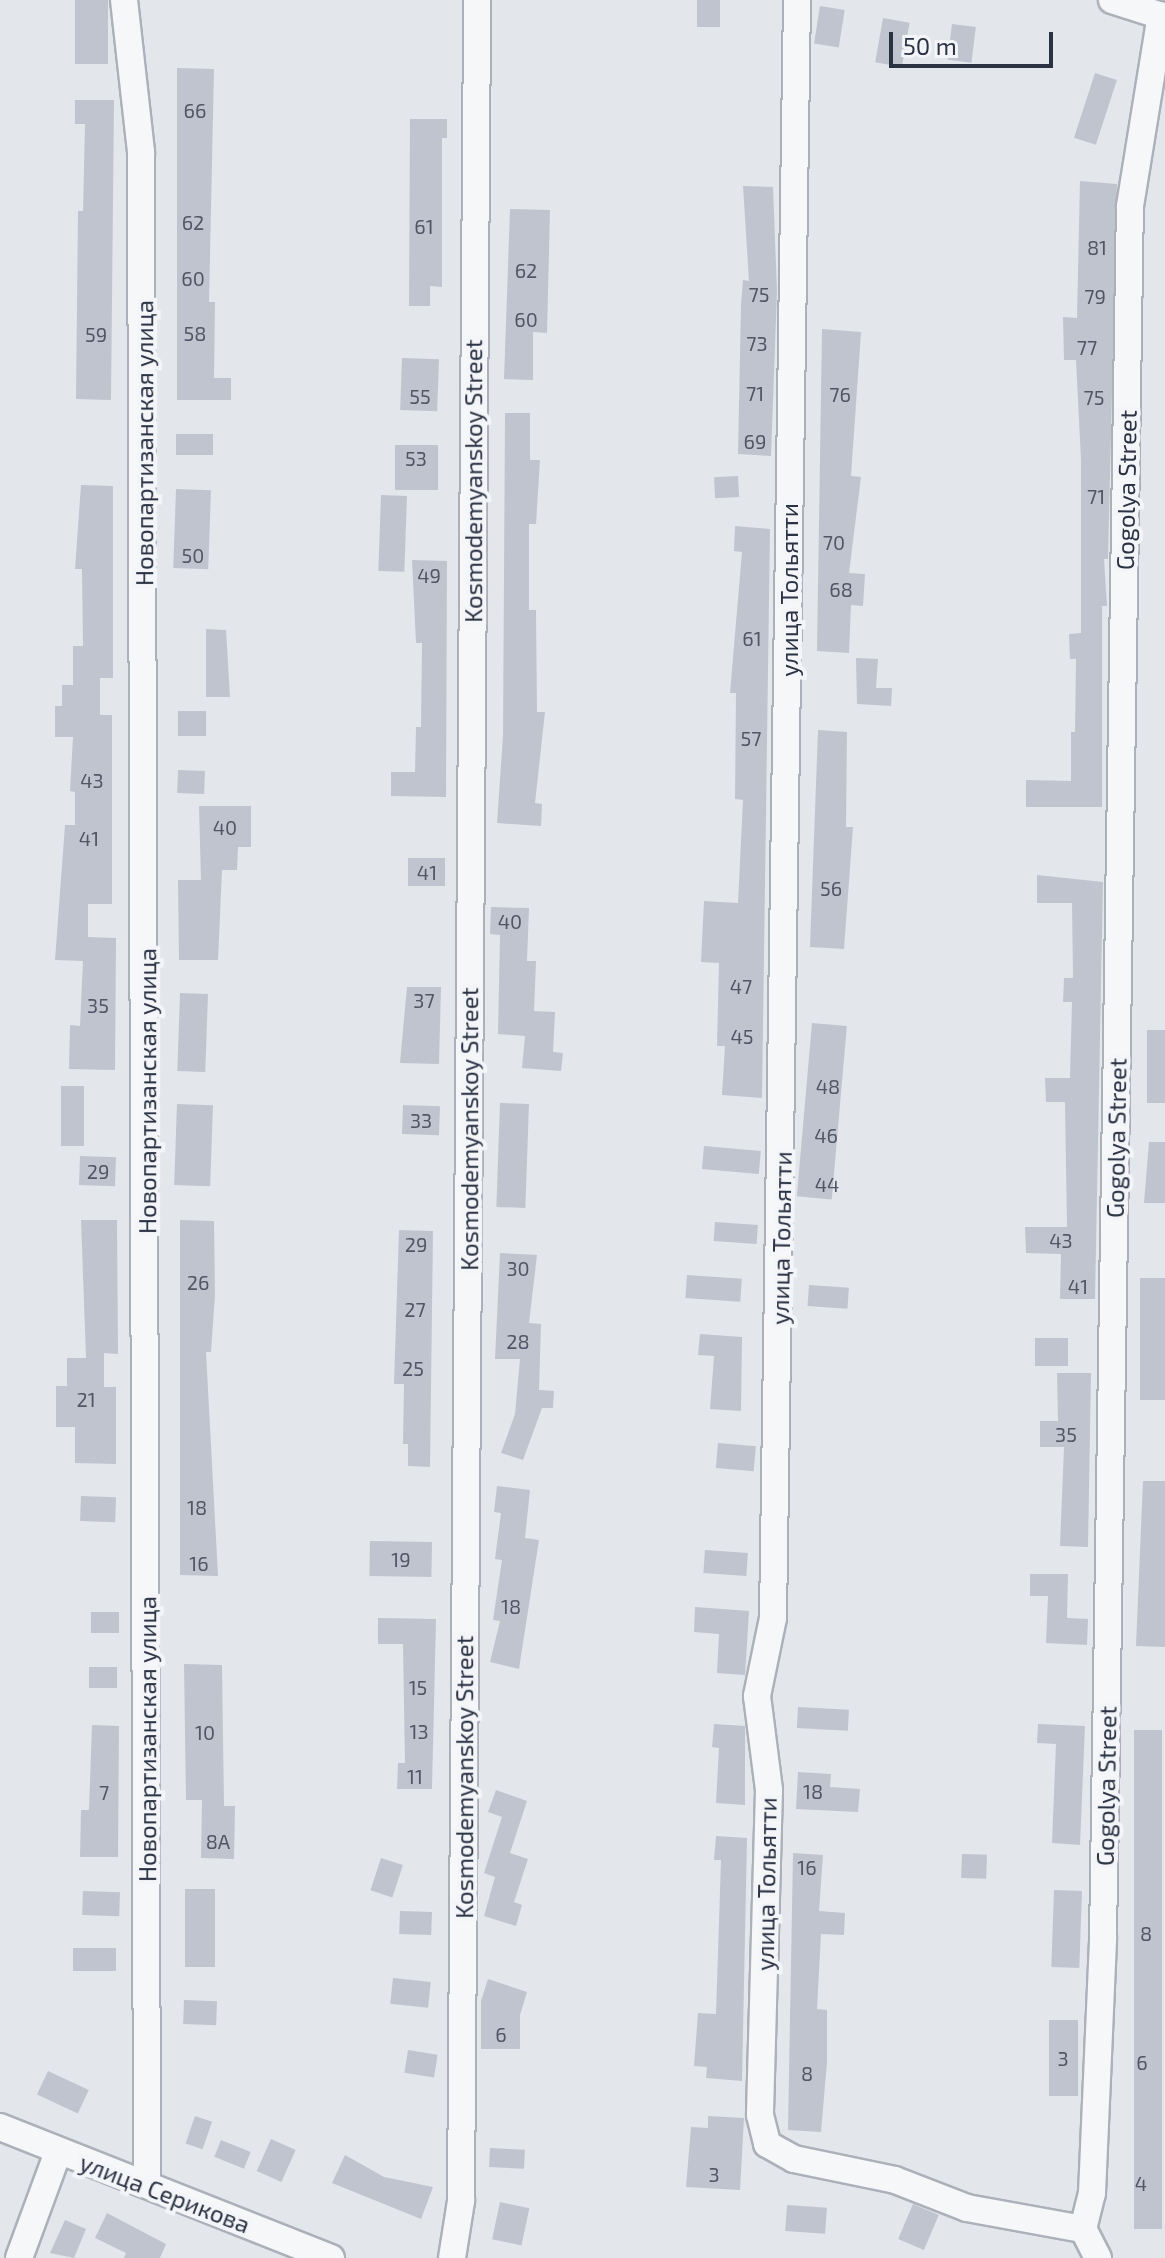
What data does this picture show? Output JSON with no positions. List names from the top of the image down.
{
  "streets": {
    "street": [
      "Новопартизанская улица",
      "Kosmodemyanskoy Street",
      "Gogolya Street",
      "улица Тольятти",
      "улица Серикова"
    ]
  },
  "crossings": [
    ["Новопартизанская улица", "улица Серикова"],
    ["Gogolya Street", "улица Тольятти"]
  ],
  "house_numbers": [
    "66",
    "62",
    "61",
    "81",
    "62",
    "60",
    "75",
    "79",
    "60",
    "58",
    "59",
    "73",
    "77",
    "71",
    "76",
    "55",
    "75",
    "69",
    "53",
    "71",
    "70",
    "50",
    "49",
    "68",
    "61",
    "57",
    "43",
    "40",
    "41",
    "41",
    "56",
    "40",
    "47",
    "37",
    "35",
    "45",
    "48",
    "33",
    "46",
    "29",
    "44",
    "43",
    "29",
    "30",
    "26",
    "41",
    "27",
    "28",
    "25",
    "21",
    "35",
    "18",
    "19",
    "16",
    "18",
    "15",
    "13",
    "10",
    "11",
    "18",
    "7",
    "8А",
    "16",
    "8",
    "6",
    "3",
    "6",
    "8",
    "3",
    "4"
  ],
  "scale_bar": "50 m"
}
